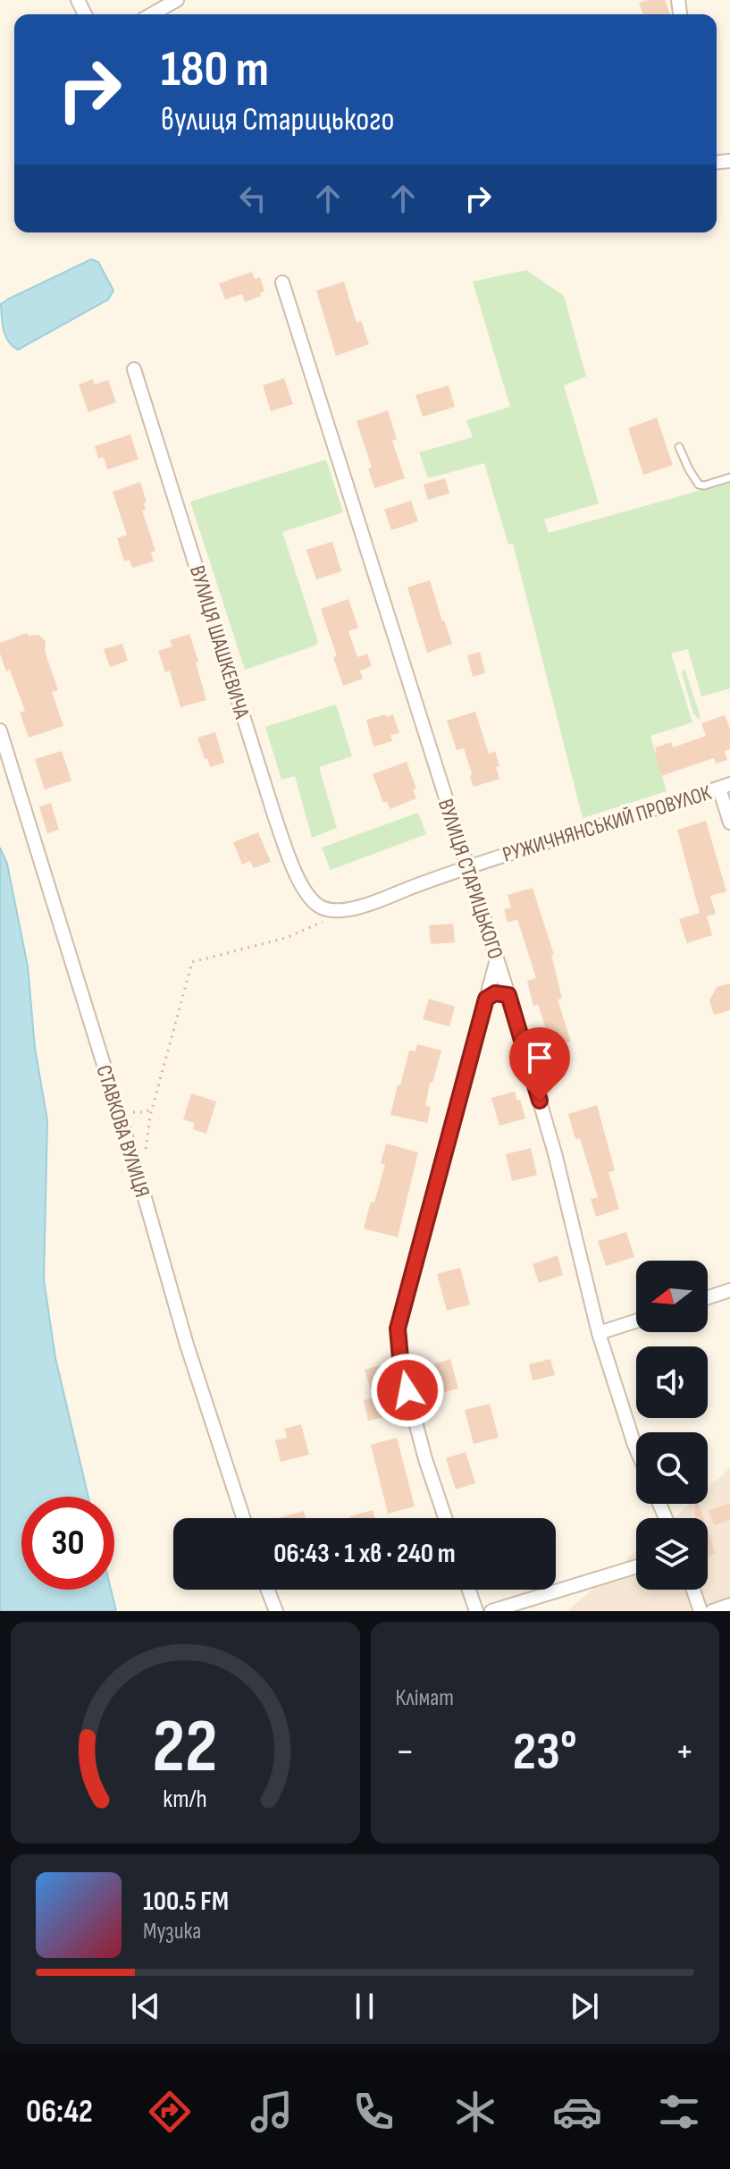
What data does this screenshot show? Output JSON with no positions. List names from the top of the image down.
{
  "streets": {
    "street": [
      "ВУЛИЦЯ ШАШКЕВИЧА",
      "РУЖИЧНЯНСЬКИЙ ПРОВУЛОК",
      "ВУЛИЦЯ СТАРИЦЬКОГО",
      "СТАВКОВА ВУЛИЦЯ"
    ]
  },
  "crossings": [
    ["ВУЛИЦЯ ШАШКЕВИЧА", "РУЖИЧНЯНСЬКИЙ ПРОВУЛОК"],
    ["РУЖИЧНЯНСЬКИЙ ПРОВУЛОК", "ВУЛИЦЯ СТАРИЦЬКОГО"]
  ],
  "north": "left",
  "page": {
    "turn": ["180 m", "вулиця Старицького"],
    "limit": "30",
    "trip": "06:43 · 1 хв · 240 m",
    "tile": "Клімат",
    "heat": ["−", "23°", "+"],
    "song": ["100.5 FM", "Музика"],
    "tabs": "06:42",
    "gauge": ["22", "km/h"]
  }
}
